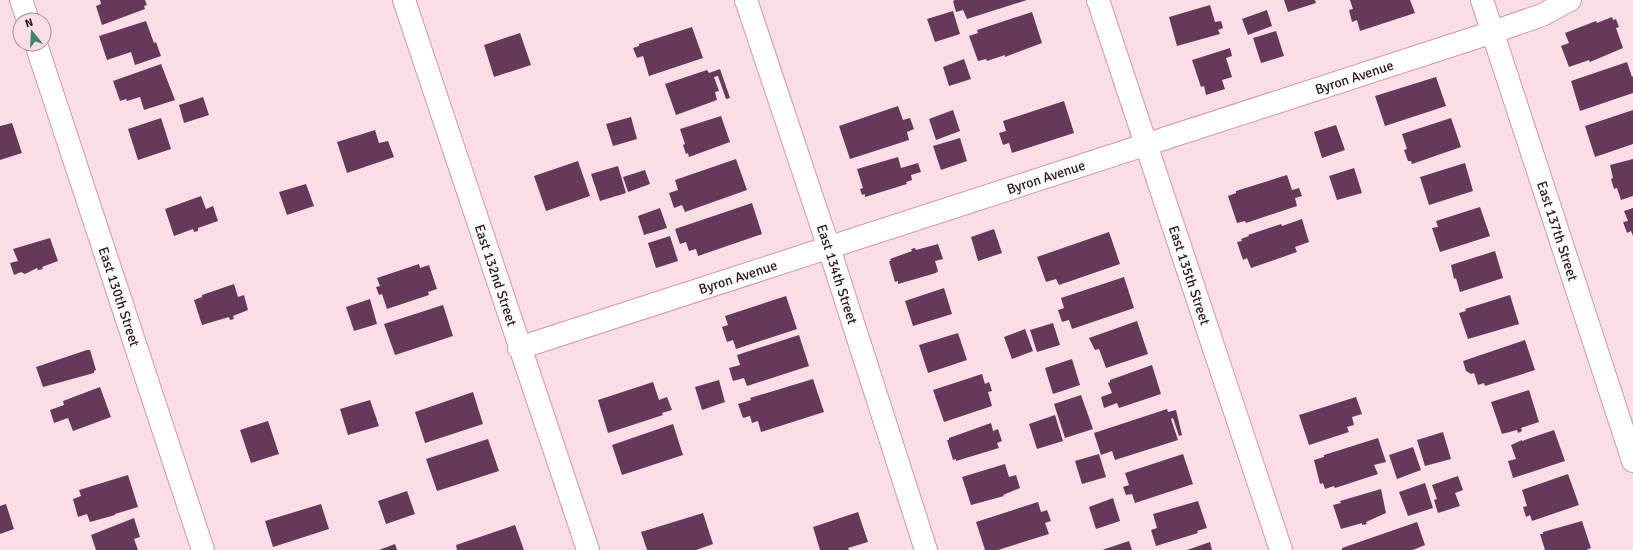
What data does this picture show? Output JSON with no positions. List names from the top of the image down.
{
  "streets": {
    "street": [
      "Byron Avenue",
      "East 137th Street",
      "East 132nd Street",
      "East 134th Street",
      "East 135th Street",
      "East 130th Street"
    ]
  },
  "crossings": [
    ["Byron Avenue", "East 137th Street"],
    ["Byron Avenue", "East 132nd Street"],
    ["Byron Avenue", "East 134th Street"],
    ["Byron Avenue", "East 135th Street"]
  ],
  "north": "top"
}
